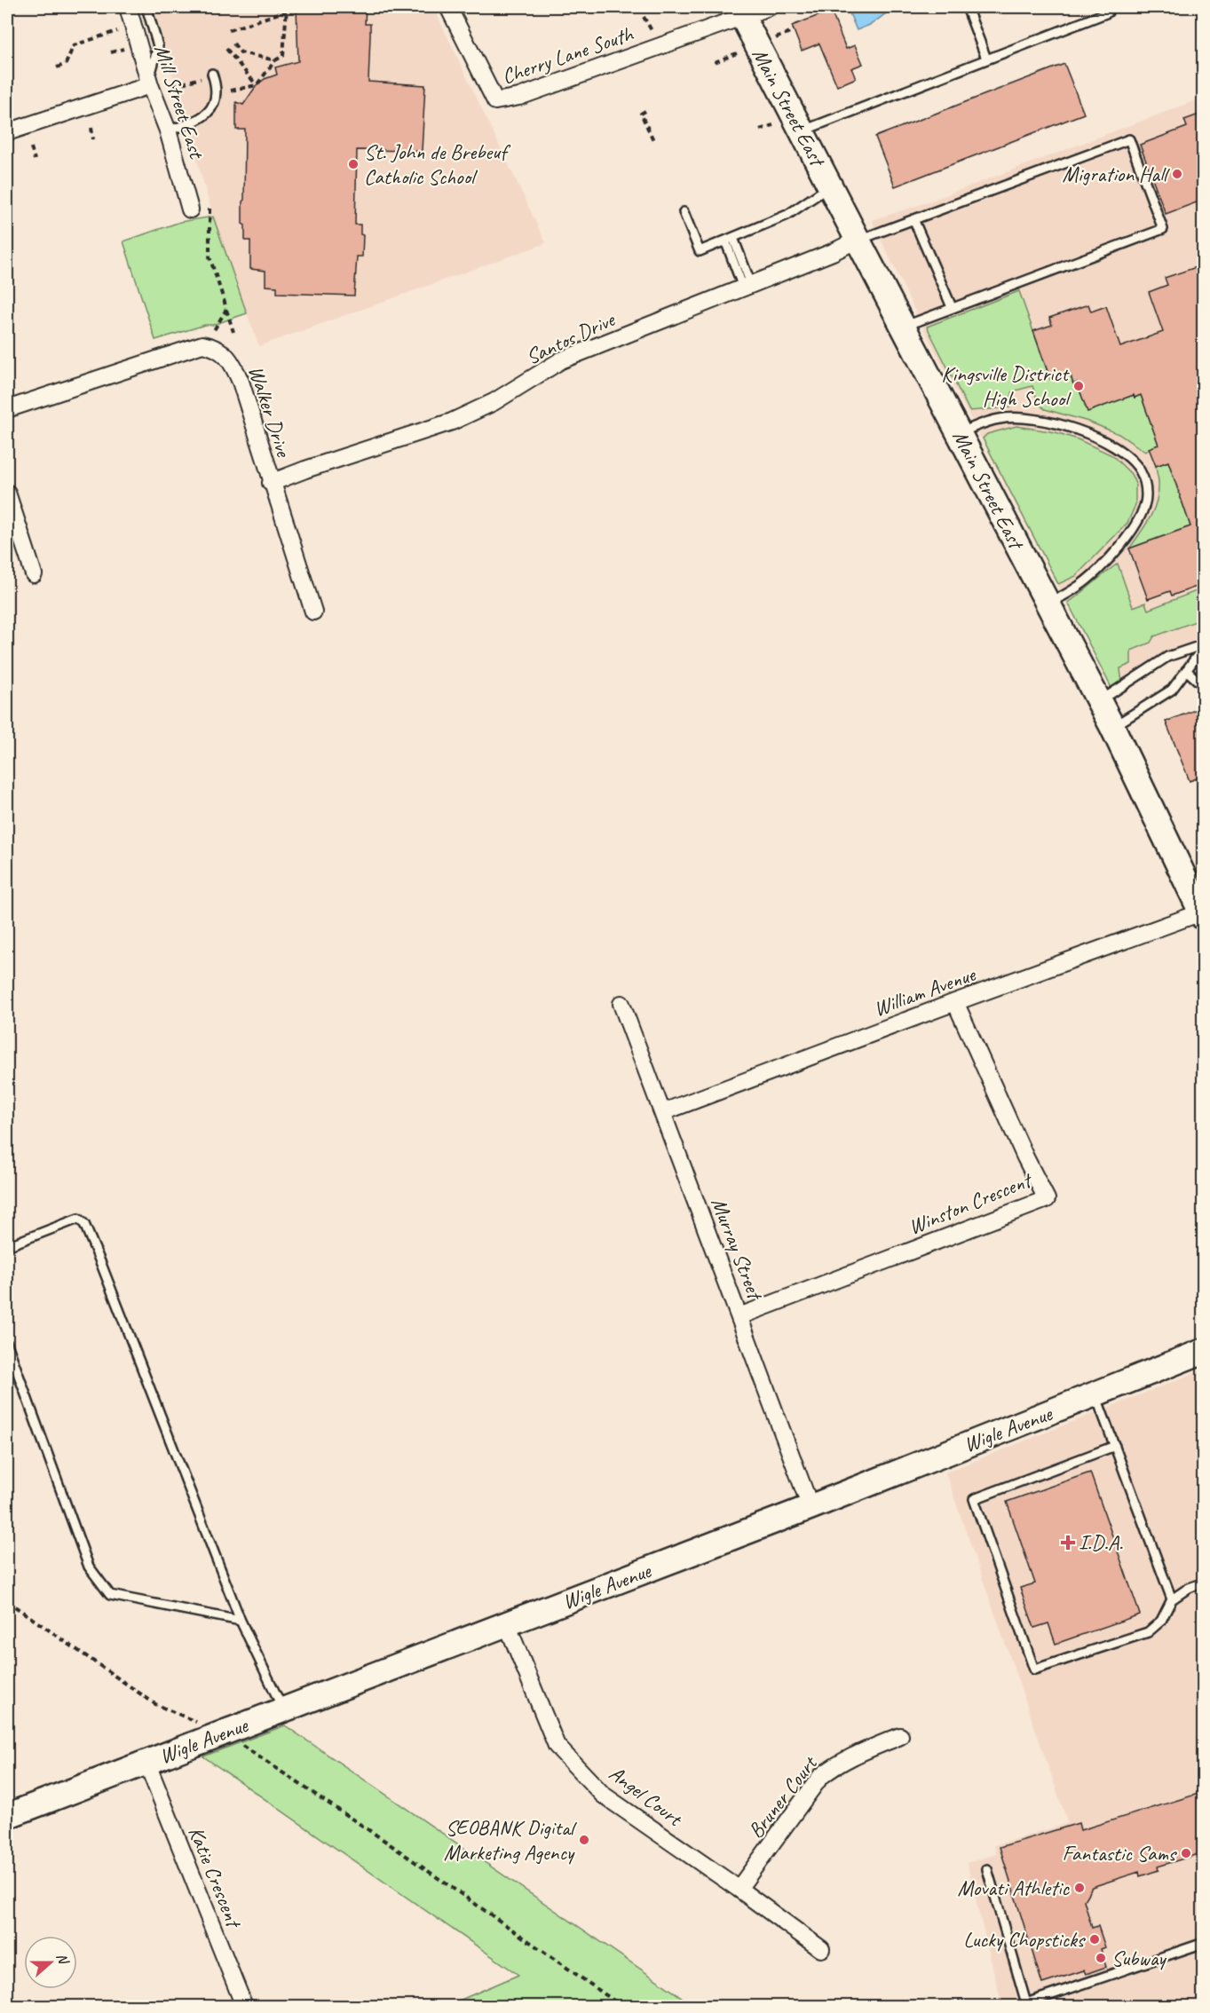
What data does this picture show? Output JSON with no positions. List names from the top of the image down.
{
  "streets": {
    "street": [
      "Cherry Lane South",
      "Mill Street East",
      "Main Street East",
      "Santos Drive",
      "Walker Drive",
      "William Avenue",
      "Winston Crescent",
      "Murray Street",
      "Wigle Avenue",
      "Angel Court",
      "Bruner Court",
      "Katie Crescent"
    ]
  },
  "crossings": [
    ["Cherry Lane South", "Main Street East"],
    ["Main Street East", "Santos Drive"],
    ["Main Street East", "William Avenue"],
    ["Santos Drive", "Walker Drive"],
    ["William Avenue", "Winston Crescent"],
    ["William Avenue", "Murray Street"],
    ["Winston Crescent", "Murray Street"],
    ["Murray Street", "Wigle Avenue"],
    ["Wigle Avenue", "Angel Court"],
    ["Wigle Avenue", "Katie Crescent"],
    ["Angel Court", "Bruner Court"]
  ],
  "places": {
    "other": [
      "St. John de Brebeuf Catholic School",
      "Migration Hall",
      "Kingsville District High School",
      "SEOBANK Digital Marketing Agency",
      "Fantastic Sams",
      "Movati Athletic",
      "Lucky Chopsticks",
      "Subway"
    ],
    "health": ["I.D.A."]
  },
  "north": "right"
}
